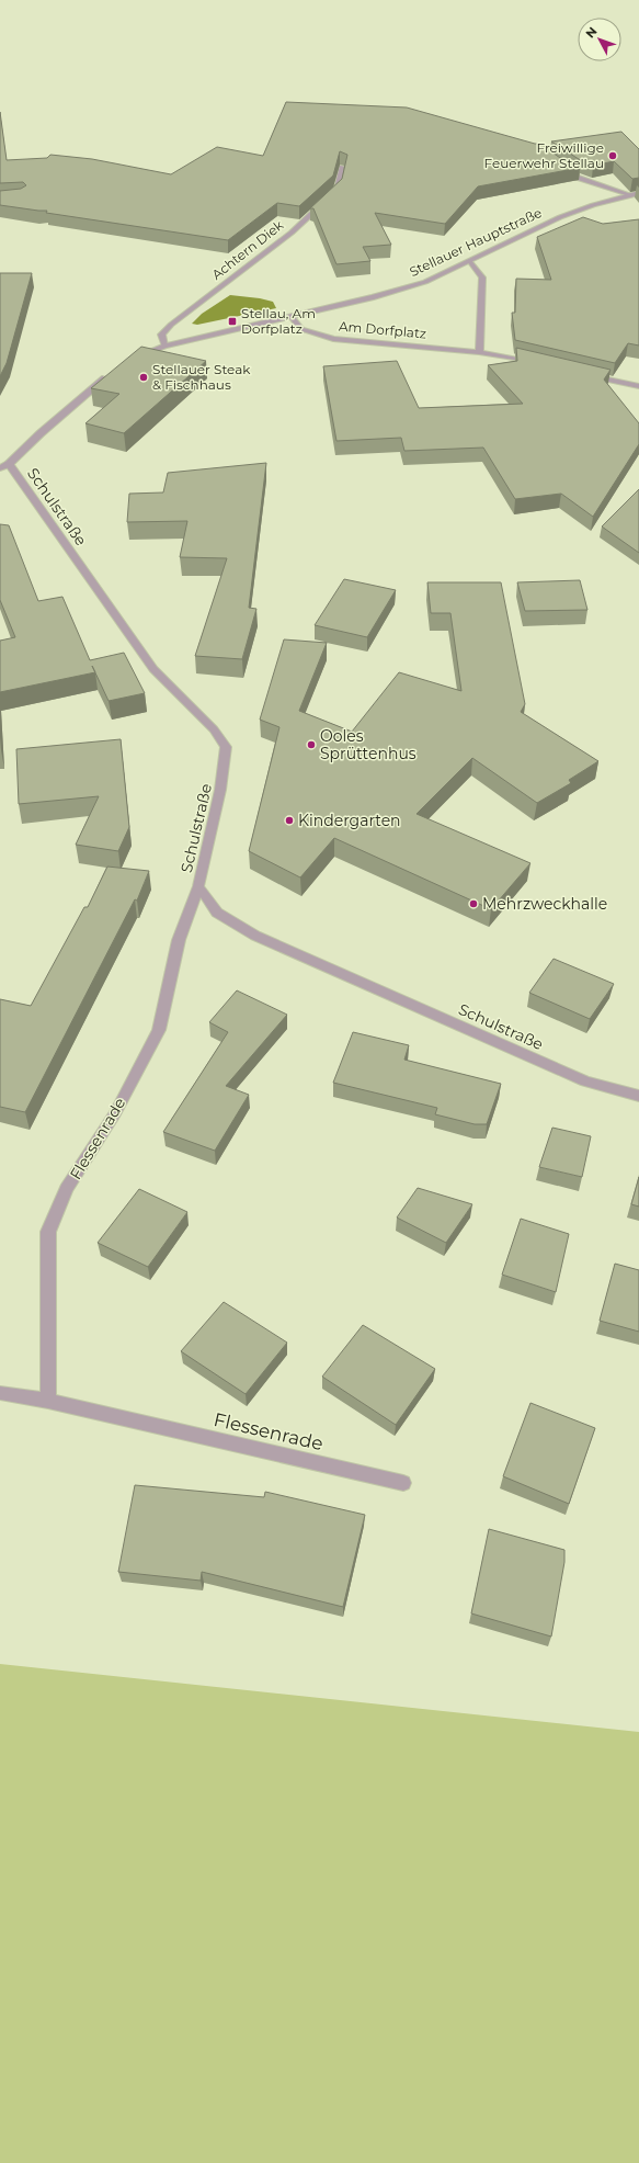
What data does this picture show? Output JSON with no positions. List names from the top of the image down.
{
  "streets": {
    "street": [
      "Stellauer Hauptstraße",
      "Achtern Diek",
      "Am Dorfplatz",
      "Schulstraße",
      "Flessenrade"
    ]
  },
  "crossings": [
    ["Stellauer Hauptstraße", "Achtern Diek"],
    ["Stellauer Hauptstraße", "Am Dorfplatz"],
    ["Schulstraße", "Flessenrade"]
  ],
  "places": {
    "other": [
      "Freiwillige Feuerwehr Stellau",
      "Stellauer Steak & Fischhaus",
      "Ooles Sprüttenhus",
      "Kindergarten",
      "Mehrzweckhalle"
    ],
    "transit": ["Stellau, Am Dorfplatz"]
  },
  "north": "top left"
}
